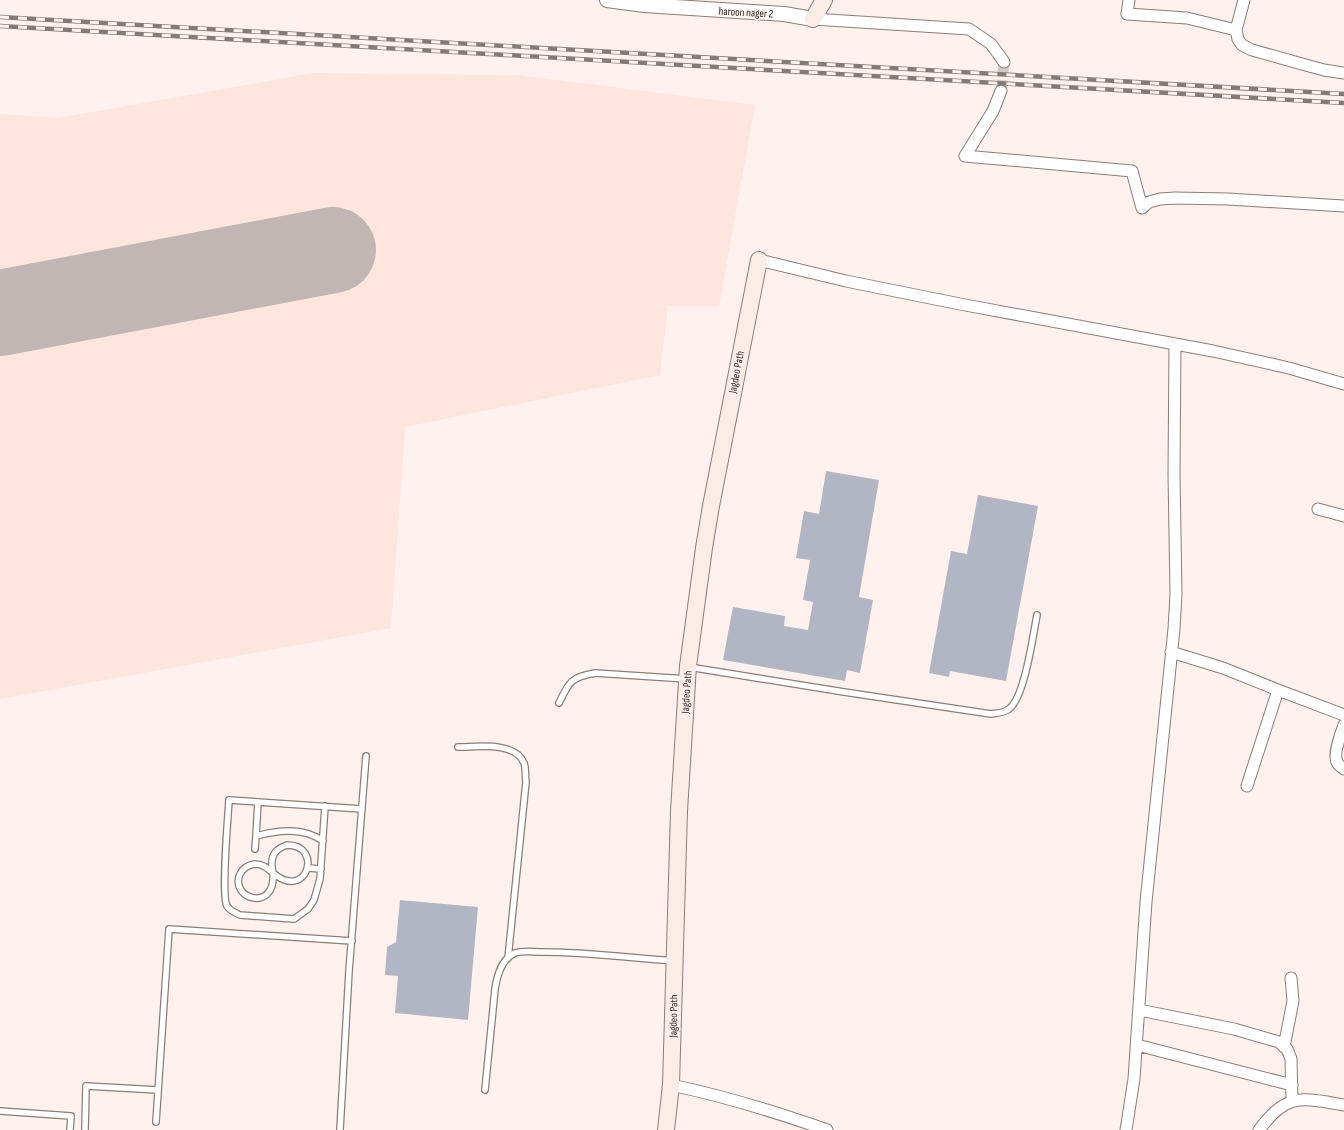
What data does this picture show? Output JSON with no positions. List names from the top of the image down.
{
  "streets": {
    "main road": ["Jagdeo Path"],
    "street": ["haroon nager 2"]
  }
}
